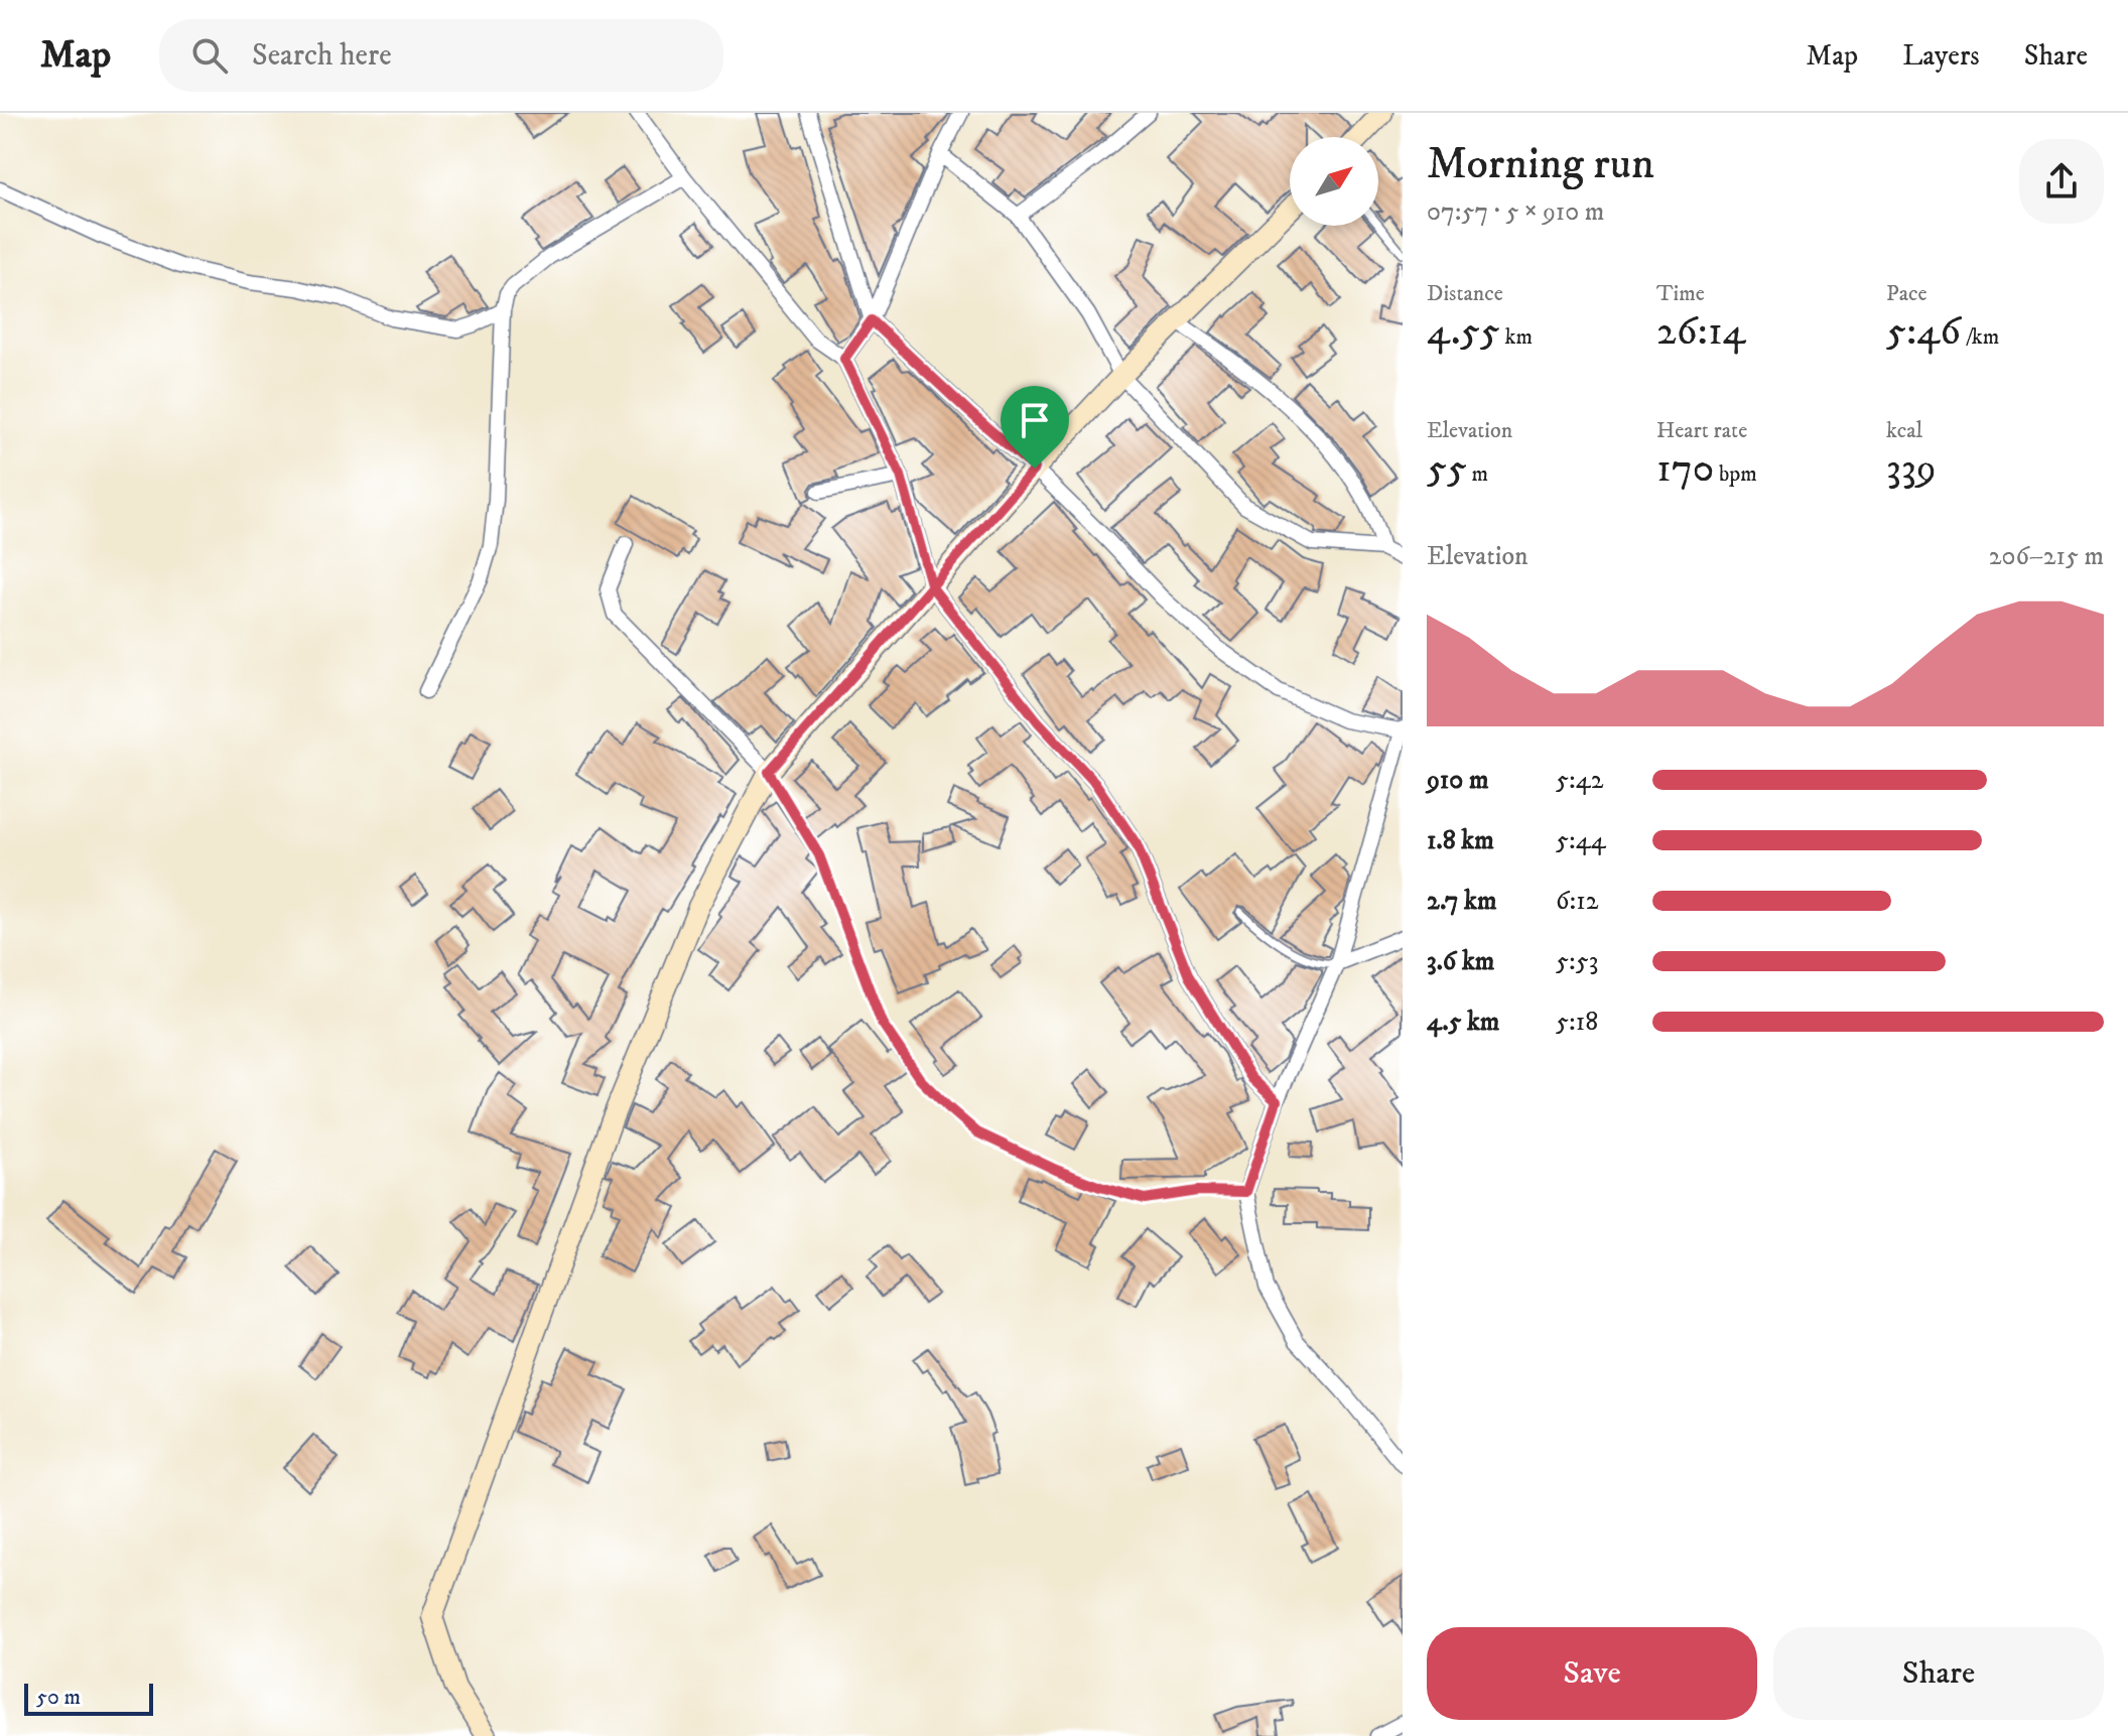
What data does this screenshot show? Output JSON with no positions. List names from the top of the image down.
{
  "scale_bar": "50 m",
  "north": "top right",
  "page": {
    "header": "Map",
    "search": "Search here",
    "nav": ["Map", "Layers", "Share"],
    "heading": ["Morning run", "07:57 · 5 × 910 m"],
    "stats": [
      ["Distance", "4.55 km"],
      ["Time", "26:14"],
      ["Pace", "5:46 /km"],
      ["Elevation", "55 m"],
      ["Heart rate", "170 bpm"],
      ["kcal", "339"]
    ],
    "chart": ["Elevation", "206–215 m"],
    "list": [
      {
        "name": "910 m",
        "note": "5:42"
      },
      {
        "name": "1.8 km",
        "note": "5:44"
      },
      {
        "name": "2.7 km",
        "note": "6:12"
      },
      {
        "name": "3.6 km",
        "note": "5:53"
      },
      {
        "name": "4.5 km",
        "note": "5:18"
      }
    ],
    "buttons": ["Save", "Share"],
    "scale": "50 m"
  }
}
